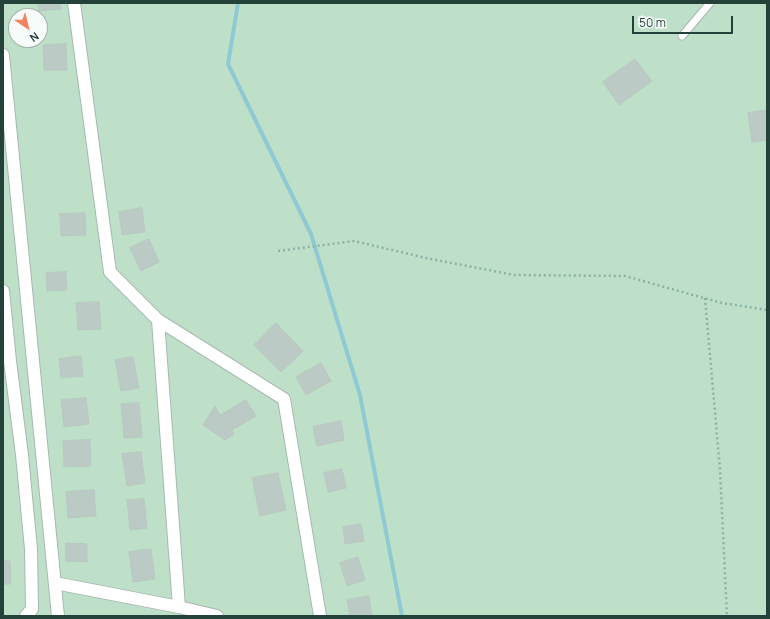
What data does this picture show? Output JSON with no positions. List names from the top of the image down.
{
  "scale_bar": "50 m",
  "north": "bottom right"
}
